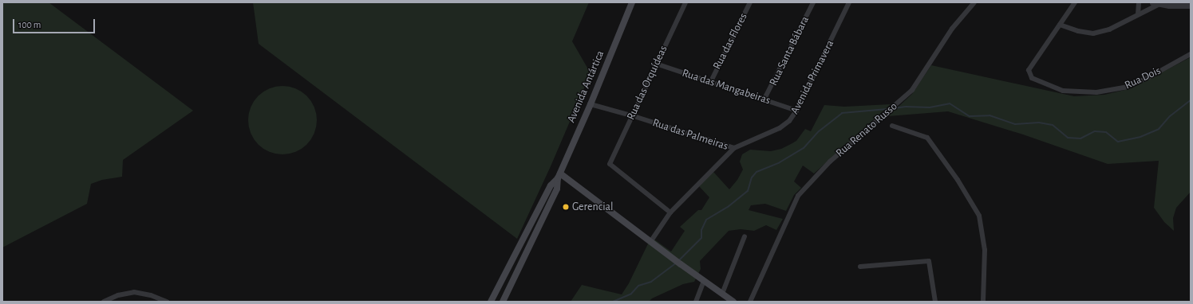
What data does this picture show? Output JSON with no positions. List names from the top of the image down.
{
  "streets": {
    "main road": ["Avenida Antártica"],
    "street": [
      "Rua das Flores",
      "Rua Santa Bábara",
      "Avenida Primavera",
      "Rua Dois",
      "Rua das Orquídeas",
      "Rua das Mangabeiras",
      "Rua Renato Russo",
      "Rua das Palmeiras"
    ]
  },
  "crossings": [
    ["Rua das Flores", "Rua das Mangabeiras"],
    ["Rua Santa Bábara", "Rua das Mangabeiras"],
    ["Avenida Primavera", "Rua das Orquídeas"],
    ["Avenida Primavera", "Rua das Mangabeiras"],
    ["Avenida Primavera", "Rua das Palmeiras"],
    ["Rua das Orquídeas", "Rua das Mangabeiras"],
    ["Rua das Orquídeas", "Rua das Palmeiras"],
    ["Avenida Antártica", "Rua das Palmeiras"]
  ],
  "places": ["Gerencial"],
  "scale_bar": "100 m"
}
